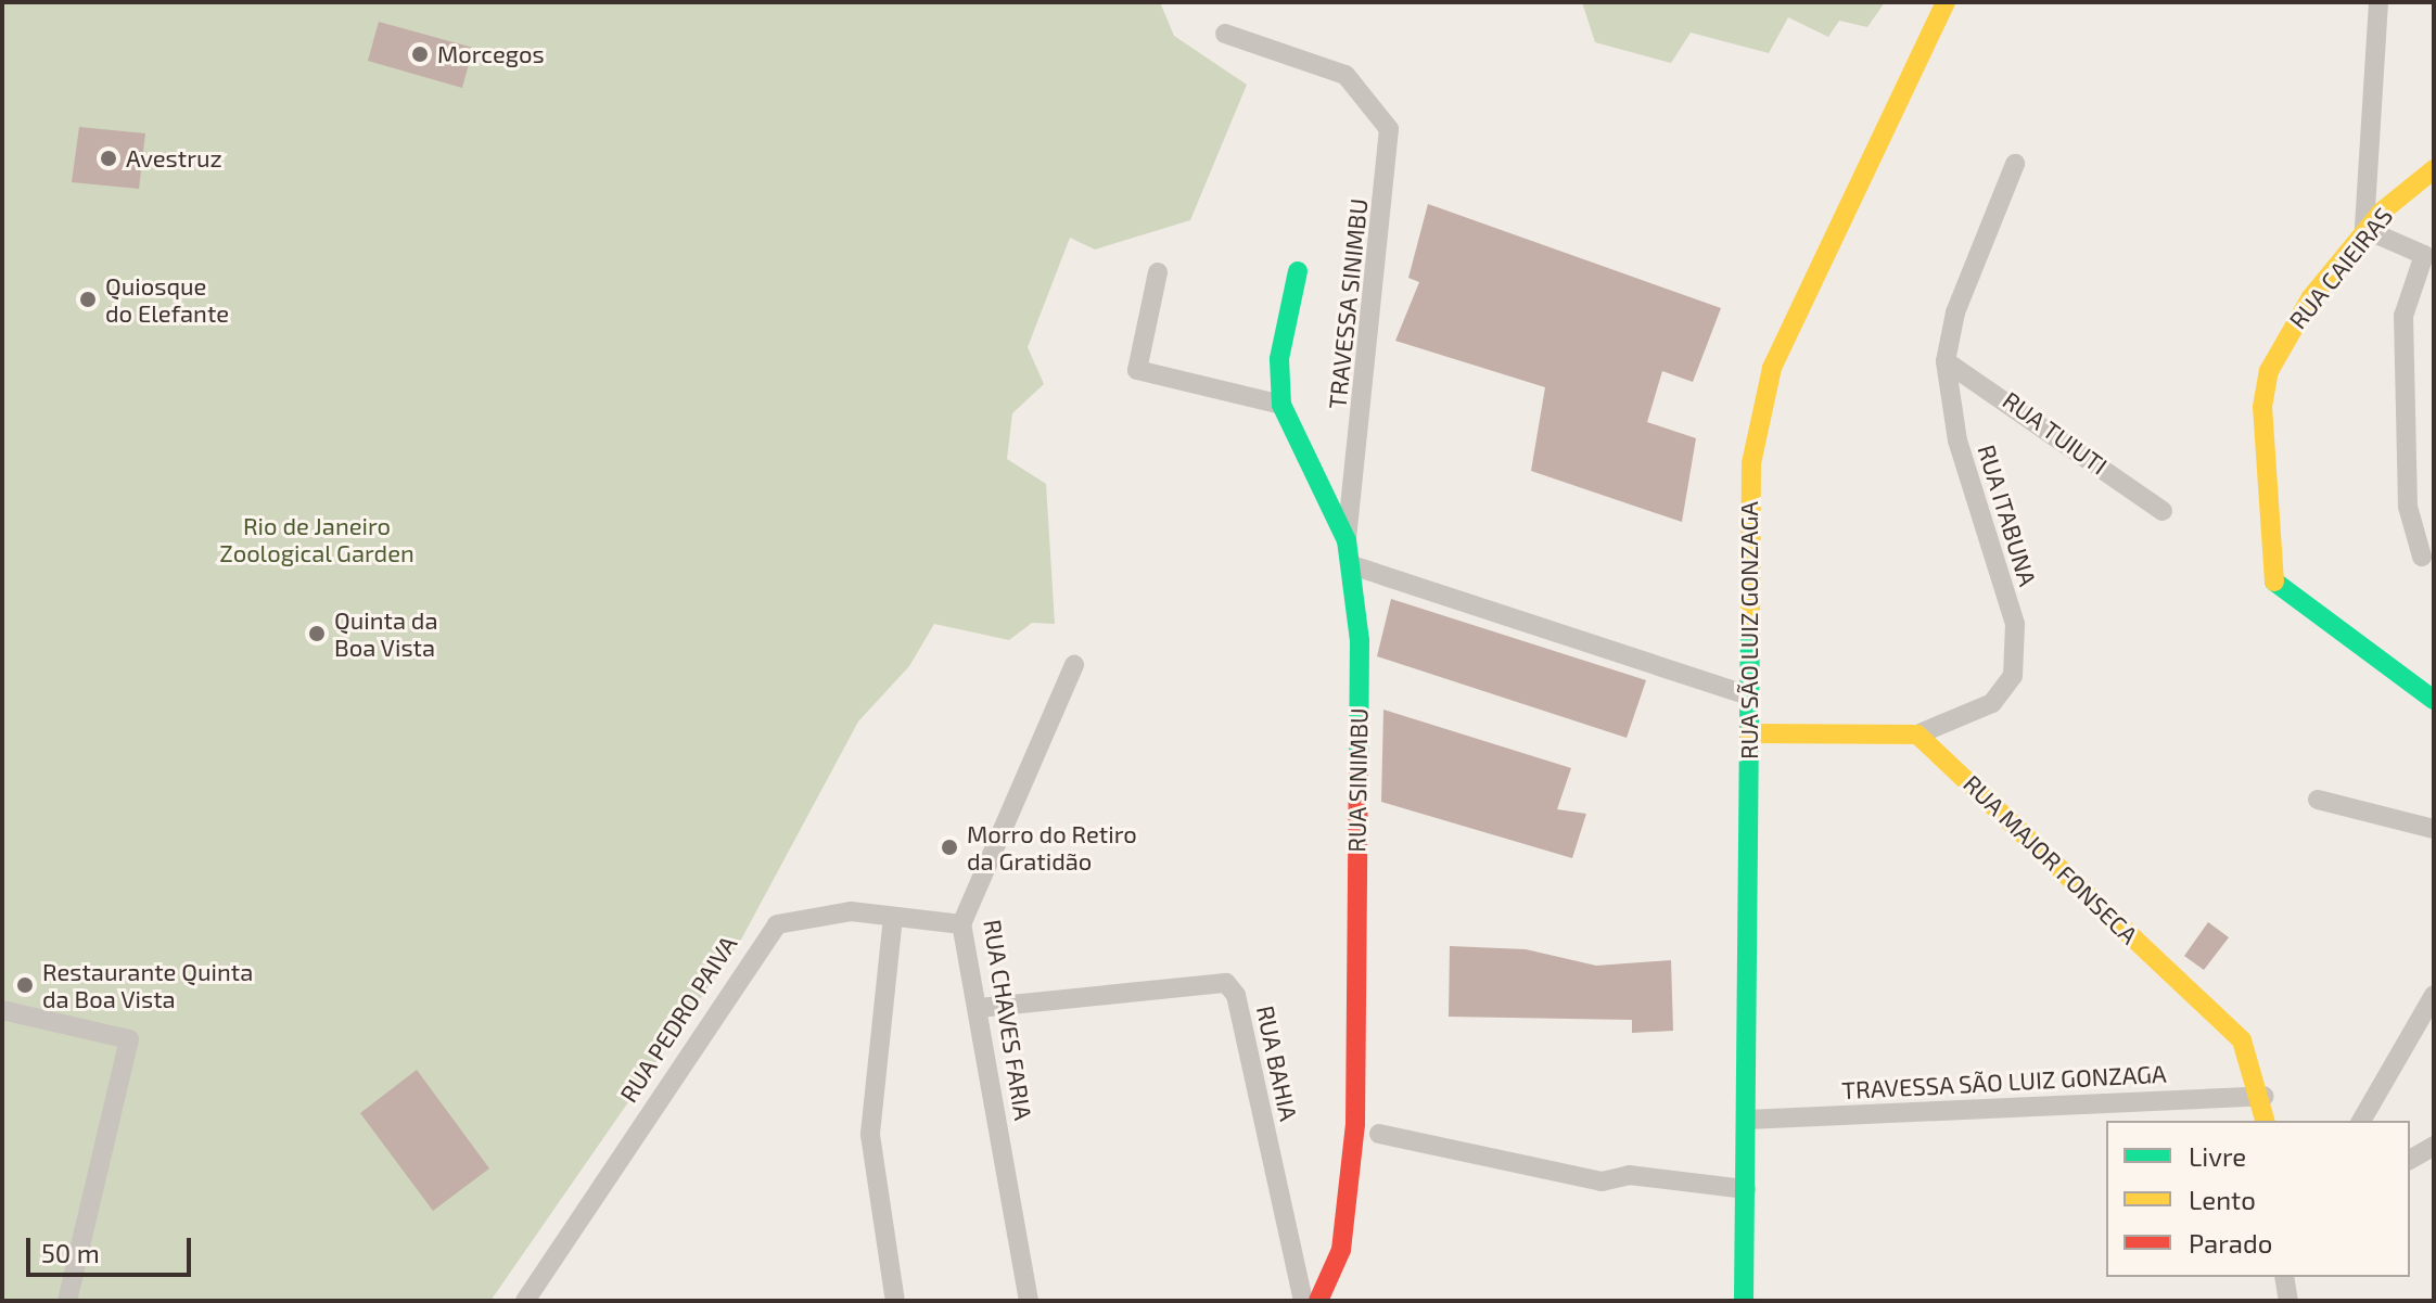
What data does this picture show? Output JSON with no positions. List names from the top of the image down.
{
  "streets": {
    "street": [
      "RUA CAIEIRAS",
      "TRAVESSA SINIMBU",
      "RUA TUIUTI",
      "RUA ITABUNA",
      "RUA SÃO LUIZ GONZAGA",
      "RUA SINIMBU",
      "RUA MAJOR FONSECA",
      "RUA PEDRO PAIVA",
      "RUA CHAVES FARIA",
      "RUA BAHIA",
      "TRAVESSA SÃO LUIZ GONZAGA"
    ]
  },
  "crossings": [
    ["TRAVESSA SINIMBU", "RUA SINIMBU"],
    ["RUA TUIUTI", "RUA ITABUNA"],
    ["RUA ITABUNA", "RUA MAJOR FONSECA"],
    ["RUA SÃO LUIZ GONZAGA", "TRAVESSA SÃO LUIZ GONZAGA"],
    ["RUA MAJOR FONSECA", "TRAVESSA SÃO LUIZ GONZAGA"],
    ["RUA PEDRO PAIVA", "RUA CHAVES FARIA"],
    ["RUA CHAVES FARIA", "RUA BAHIA"]
  ],
  "parks": ["Rio de Janeiro Zoological Garden"],
  "places": [
    "Morcegos",
    "Avestruz",
    "Quiosque do Elefante",
    "Quinta da Boa Vista",
    "Morro do Retiro da Gratidão",
    "Restaurante Quinta da Boa Vista"
  ],
  "legend": ["Livre", "Lento", "Parado"],
  "scale_bar": "50 m"
}
